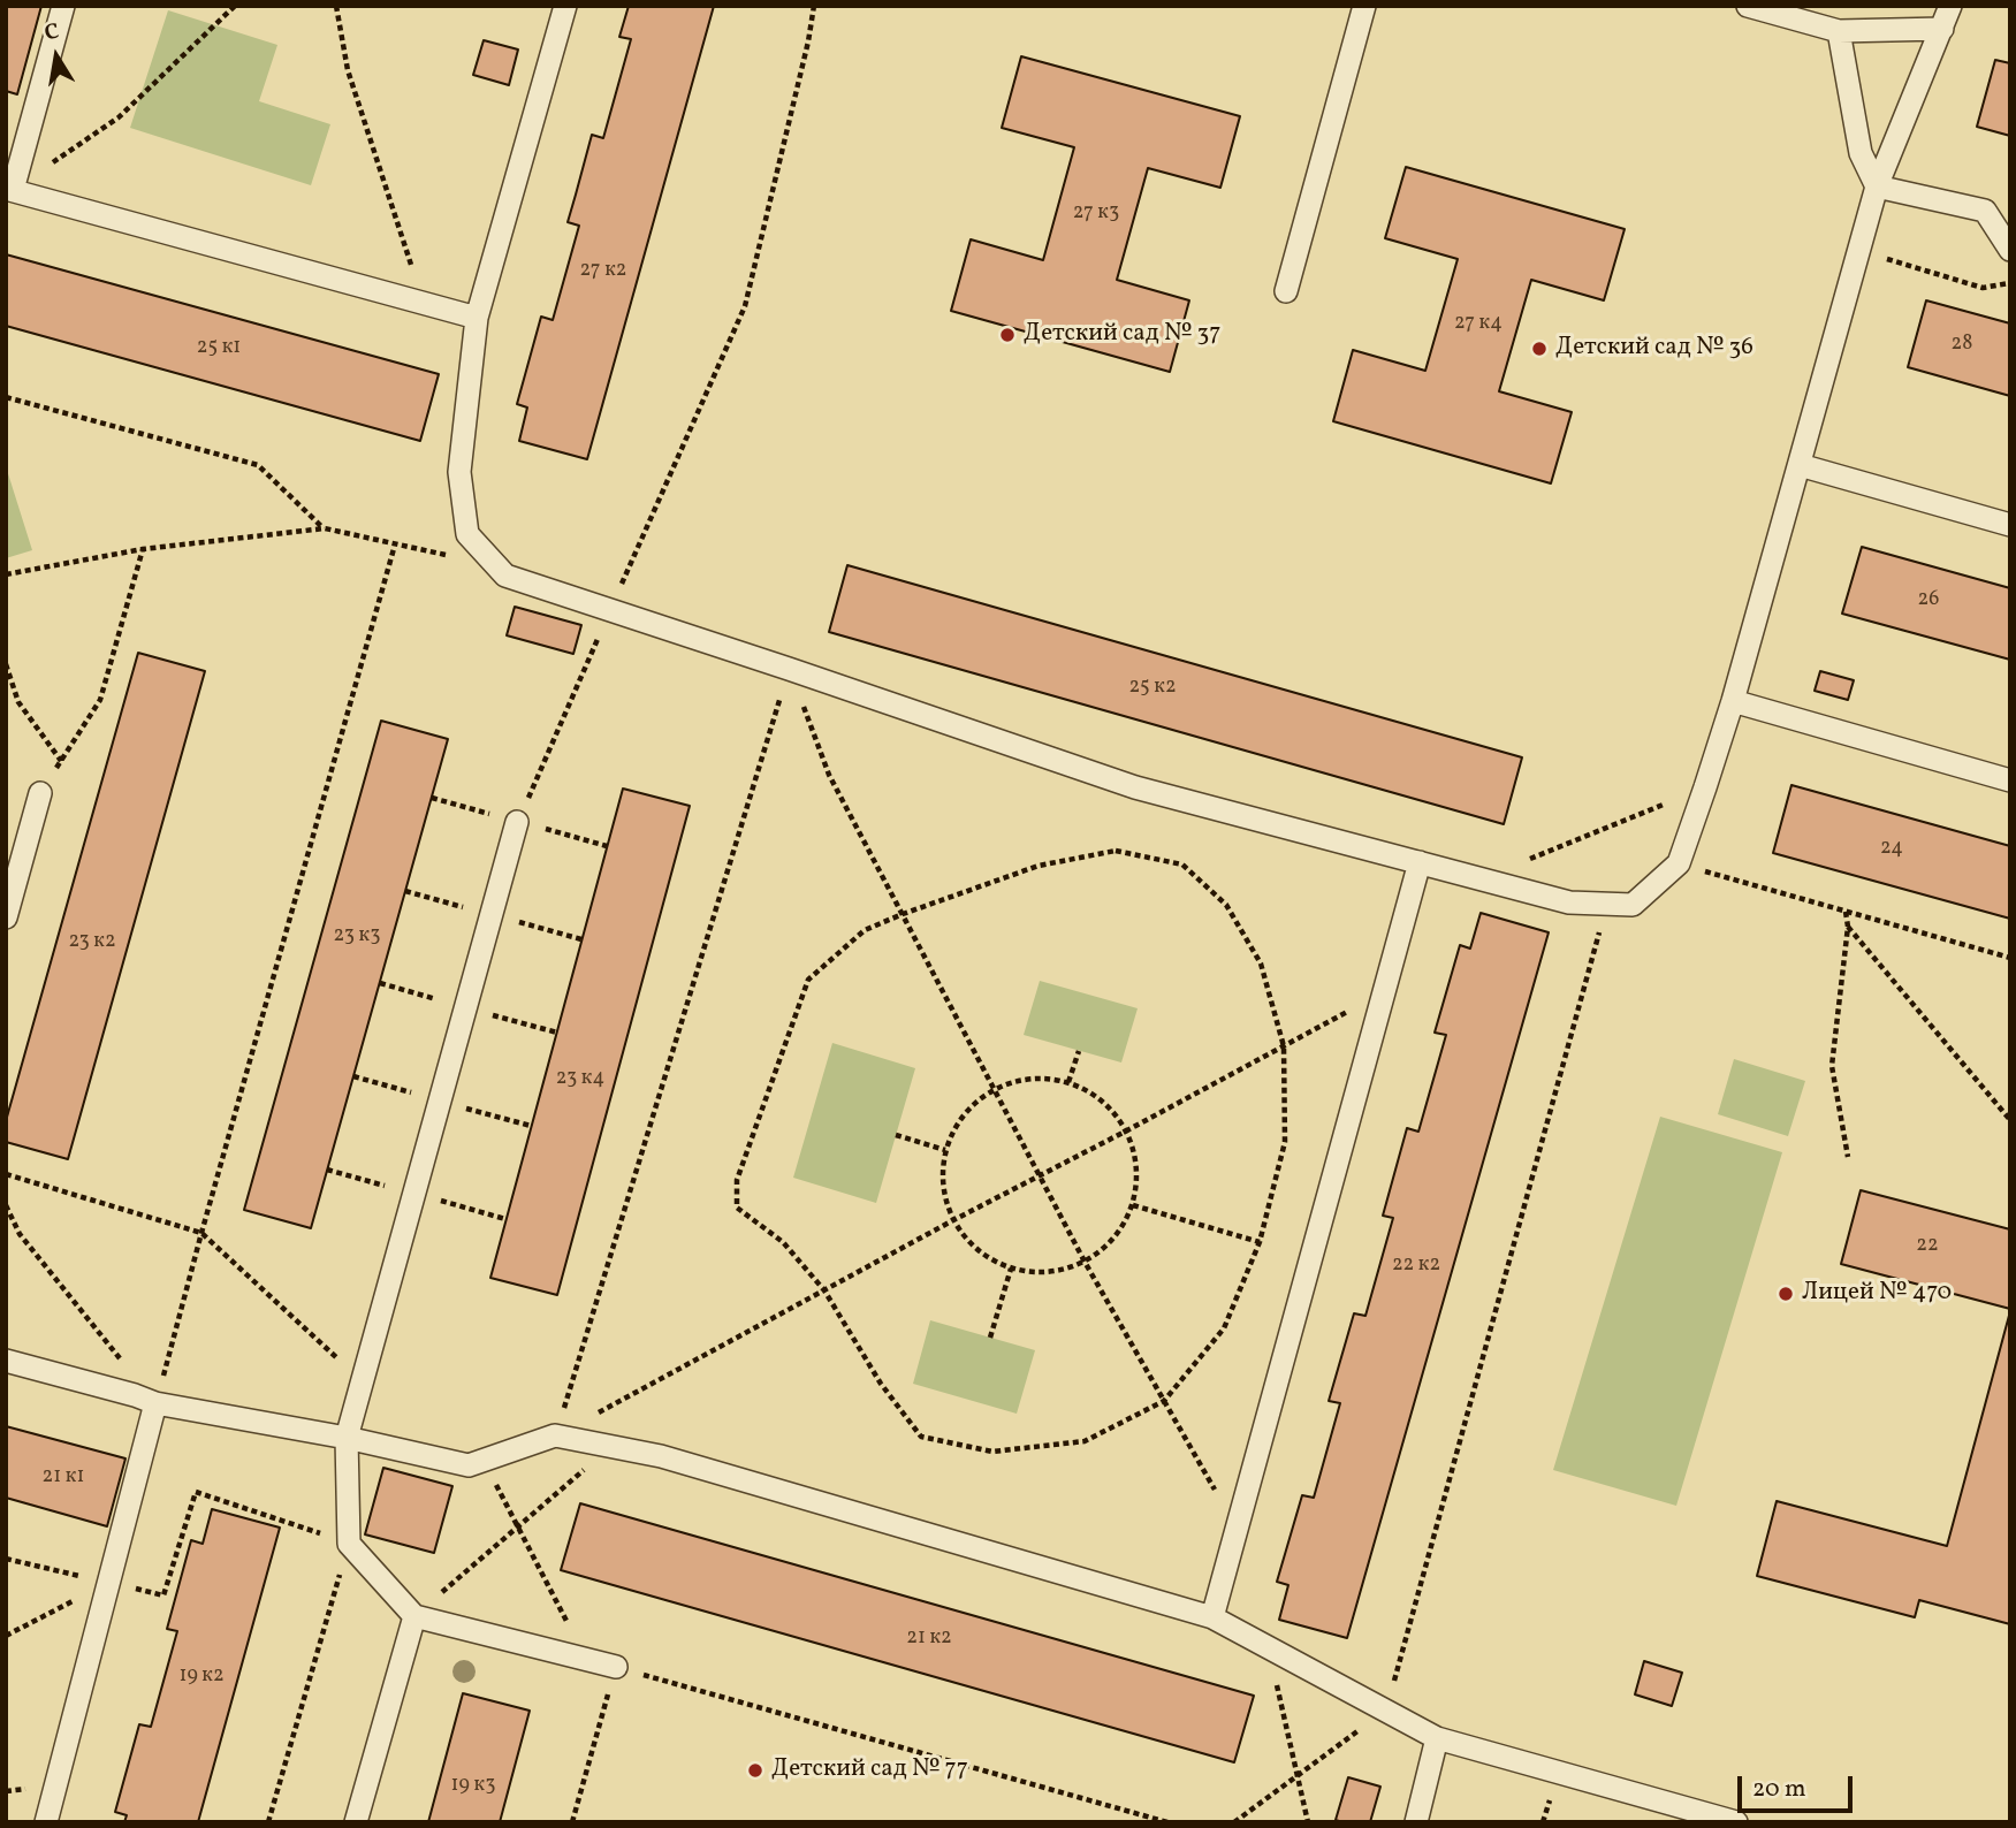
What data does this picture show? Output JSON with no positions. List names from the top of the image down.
{
  "places": [
    "Детский сад № 37",
    "Детский сад № 36",
    "Лицей № 470",
    "Детский сад № 77"
  ],
  "house_numbers": [
    "27 к3",
    "27 к2",
    "27 к4",
    "28",
    "25 к1",
    "26",
    "25 к2",
    "24",
    "23 к3",
    "23 к2",
    "23 к4",
    "22",
    "22 к2",
    "21 к1",
    "21 к2",
    "19 к2",
    "19 к3"
  ],
  "scale_bar": "20 m",
  "north": "top"
}
